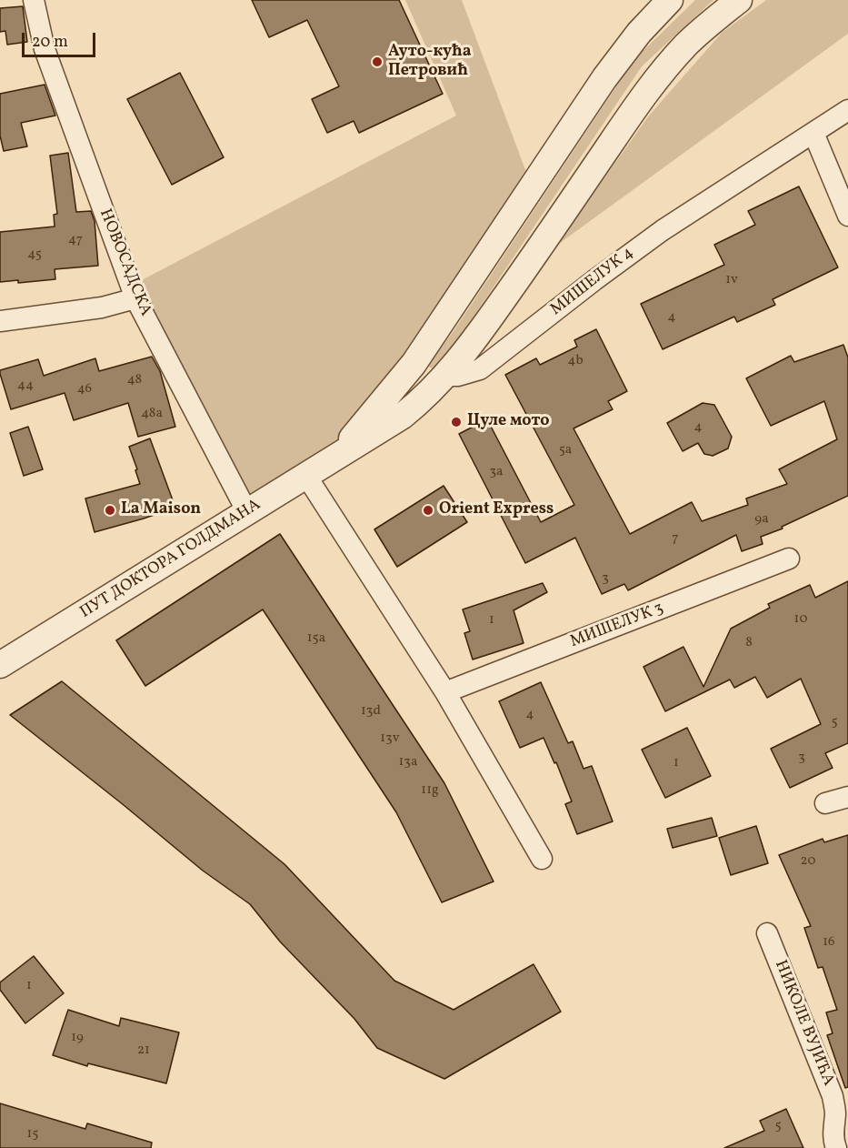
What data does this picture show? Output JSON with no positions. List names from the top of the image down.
{
  "streets": {
    "street": [
      "НОВОСАДСКА",
      "МИШЕЛУК 4",
      "ПУТ ДОКТОРА ГОЛДМАНА",
      "МИШЕЛУК 3",
      "НИКОЛЕ ВУЈИЋА"
    ]
  },
  "crossings": [
    ["НОВОСАДСКА", "ПУТ ДОКТОРА ГОЛДМАНА"]
  ],
  "places": [
    "Ауто-кућа Петровић",
    "Цуле мото",
    "La Maison",
    "Orient Express"
  ],
  "house_numbers": [
    "47",
    "45",
    "1v",
    "4",
    "4b",
    "48",
    "44",
    "46",
    "48a",
    "4",
    "5a",
    "3a",
    "9a",
    "7",
    "3",
    "10",
    "1",
    "15a",
    "8",
    "13d",
    "4",
    "5",
    "13v",
    "3",
    "13a",
    "1",
    "11g",
    "20",
    "16",
    "1",
    "19",
    "21",
    "5",
    "15"
  ],
  "scale_bar": "20 m"
}
